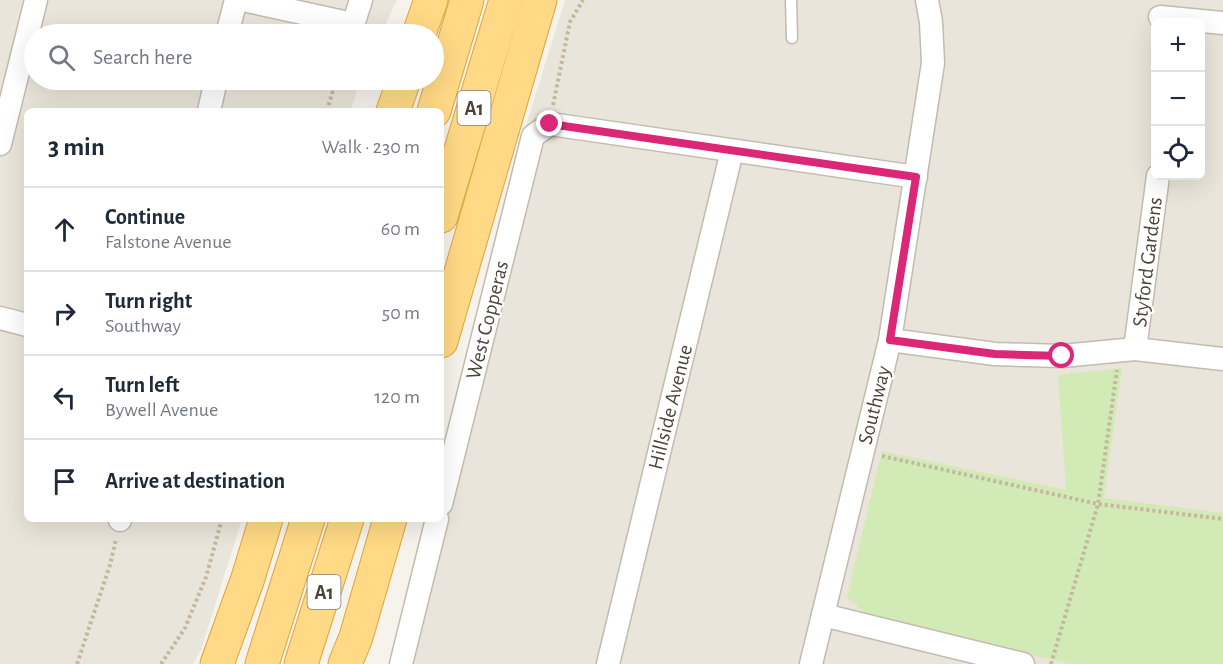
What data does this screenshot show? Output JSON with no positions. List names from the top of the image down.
{
  "streets": {
    "highway": ["A1"],
    "street": [
      "Styford Gardens",
      "West Copperas",
      "Southway",
      "Hillside Avenue"
    ]
  },
  "page": {
    "map_buttons": ["+", "−"],
    "search": "Search here",
    "heading": ["3 min", "Walk · 230 m"],
    "list": [
      ["Continue", "Falstone Avenue", "60 m"],
      ["Turn right", "Southway", "50 m"],
      ["Turn left", "Bywell Avenue", "120 m"],
      "Arrive at destination"
    ]
  }
}
